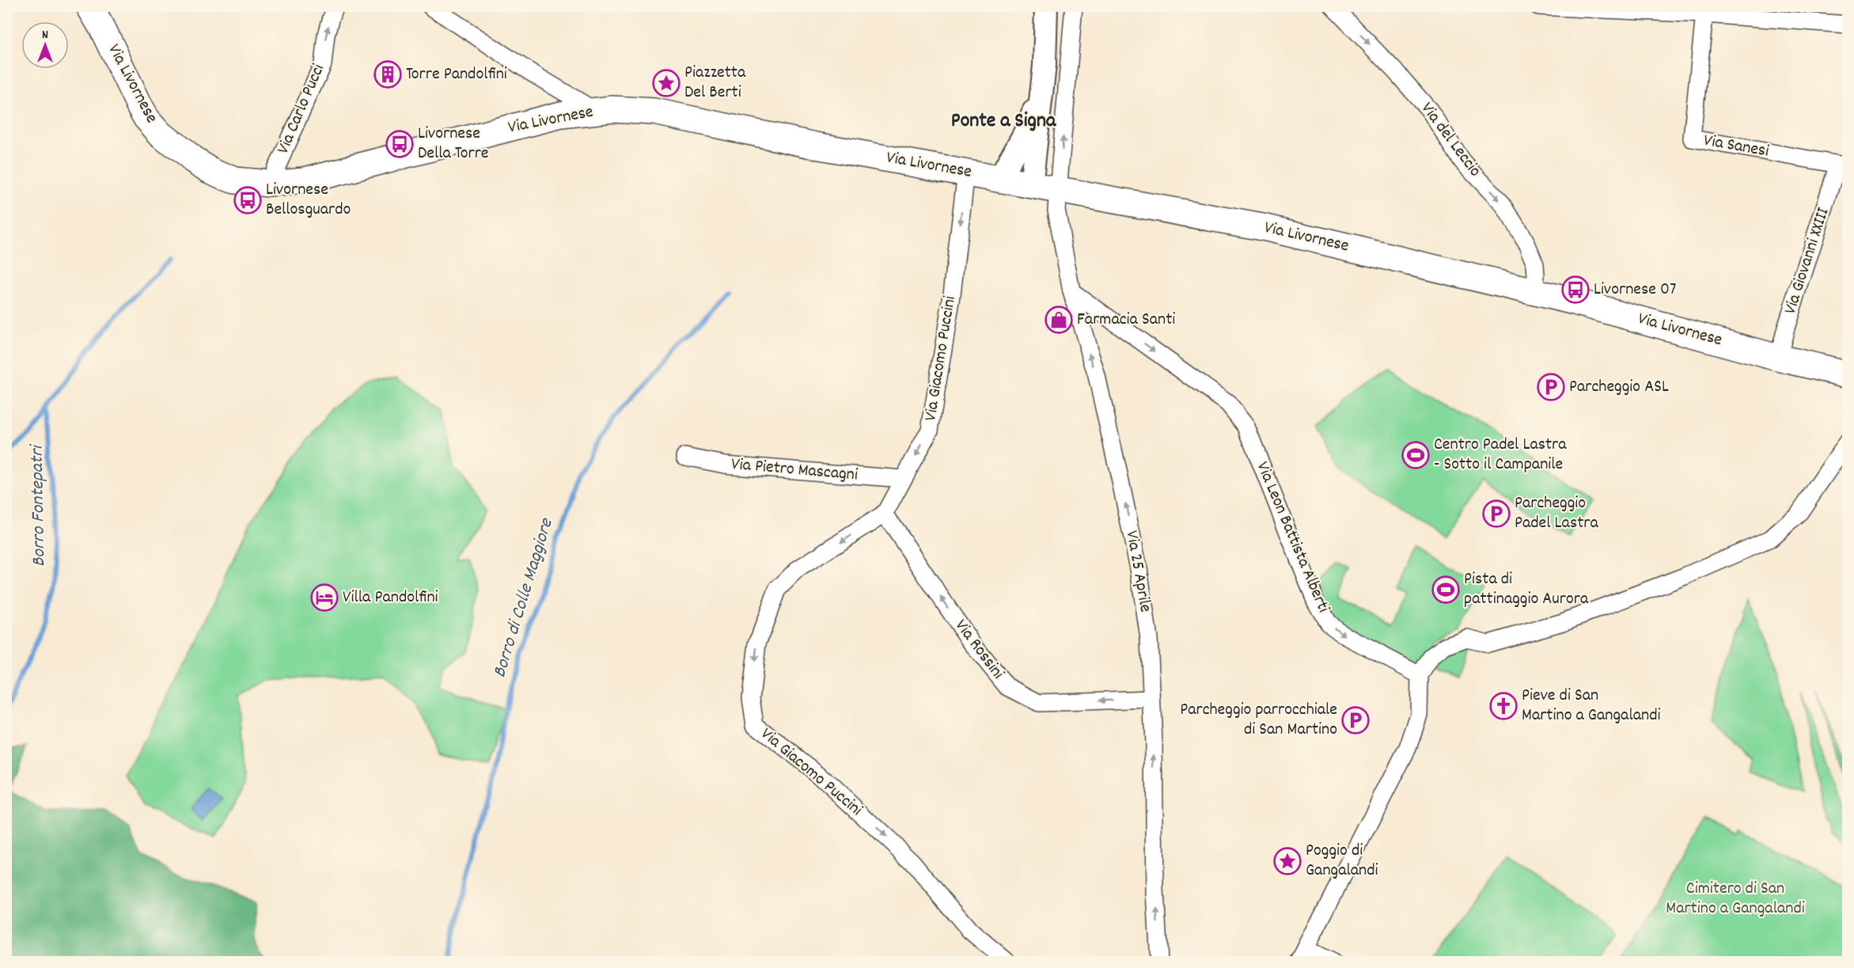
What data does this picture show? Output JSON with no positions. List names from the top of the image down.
{
  "streets": {
    "main road": ["Via Livornese"],
    "street": [
      "Via Carlo Pucci",
      "Via del Leccio",
      "Via Sanesi",
      "Via Giovanni XXIII",
      "Via Giacomo Puccini",
      "Via Pietro Mascagni",
      "Via Leon Battista Alberti",
      "Via 25 Aprile",
      "Via Rossini"
    ]
  },
  "crossings": [
    ["Via Livornese", "Via Carlo Pucci"],
    ["Via Livornese", "Via del Leccio"],
    ["Via Livornese", "Via Giovanni XXIII"],
    ["Via Livornese", "Via Giacomo Puccini"],
    ["Via Livornese", "Via 25 Aprile"],
    ["Via Sanesi", "Via Giovanni XXIII"],
    ["Via Giacomo Puccini", "Via Pietro Mascagni"],
    ["Via Giacomo Puccini", "Via Rossini"],
    ["Via Leon Battista Alberti", "Via 25 Aprile"],
    ["Via 25 Aprile", "Via Rossini"]
  ],
  "one_way": [
    "Via Carlo Pucci",
    "Via del Leccio",
    "Via Giacomo Puccini",
    "Via Leon Battista Alberti",
    "Via 25 Aprile",
    "Via Rossini"
  ],
  "districts": ["Ponte a Signa"],
  "water": ["Borro Fontepatri", "Borro di Colle Maggiore"],
  "parks": ["Cimitero di San Martino a Gangalandi"],
  "places": {
    "building": ["Torre Pandolfini"],
    "place": ["Piazzetta Del Berti", "Poggio di Gangalandi"],
    "bus stop": ["Livornese Della Torre", "Livornese Bellosguardo", "Livornese 07"],
    "shop": ["Farmacia Santi"],
    "parking": ["Parcheggio ASL", "Parcheggio Padel Lastra", "Parcheggio parrocchiale di San Martino"],
    "sports": ["Centro Padel Lastra - Sotto il Campanile", "Pista di pattinaggio Aurora"],
    "hotel": ["Villa Pandolfini"],
    "church": ["Pieve di San Martino a Gangalandi"]
  },
  "north": "top"
}
